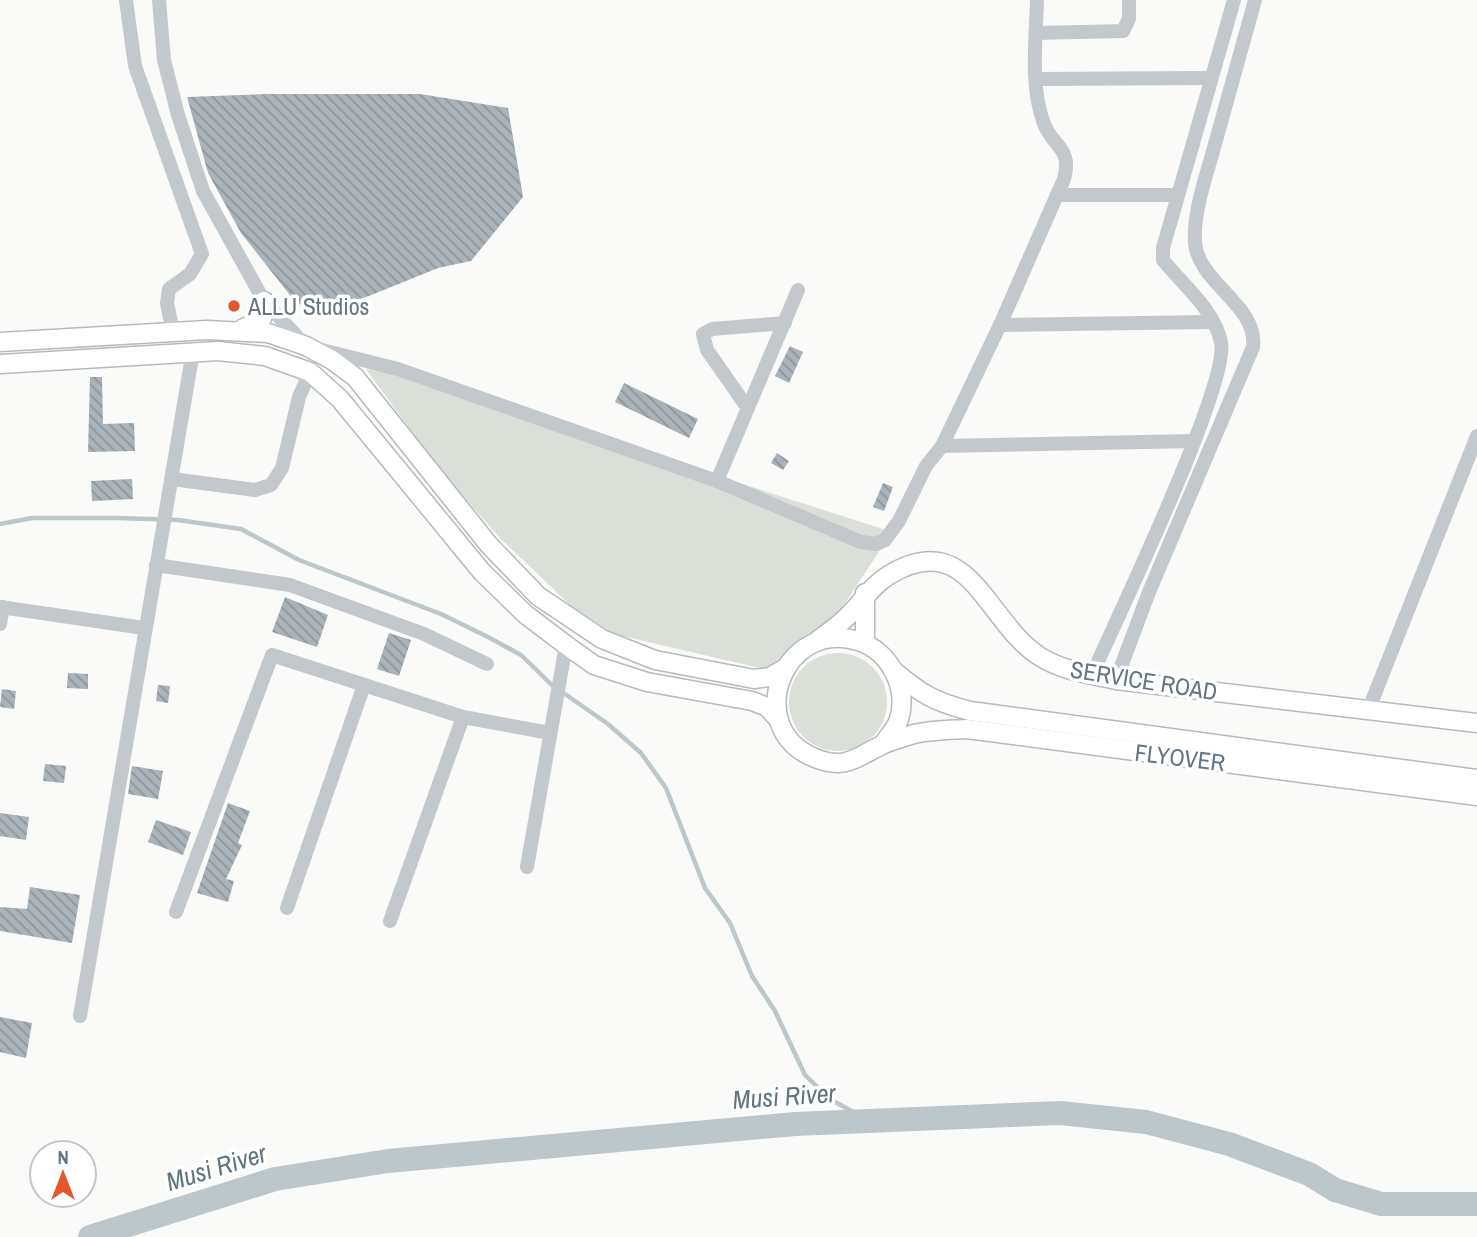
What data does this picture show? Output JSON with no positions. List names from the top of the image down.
{
  "streets": {
    "main road": ["SERVICE ROAD", "FLYOVER"]
  },
  "crossings": [
    ["SERVICE ROAD", "FLYOVER"]
  ],
  "water": ["Musi River"],
  "places": ["ALLU Studios"],
  "north": "top"
}
